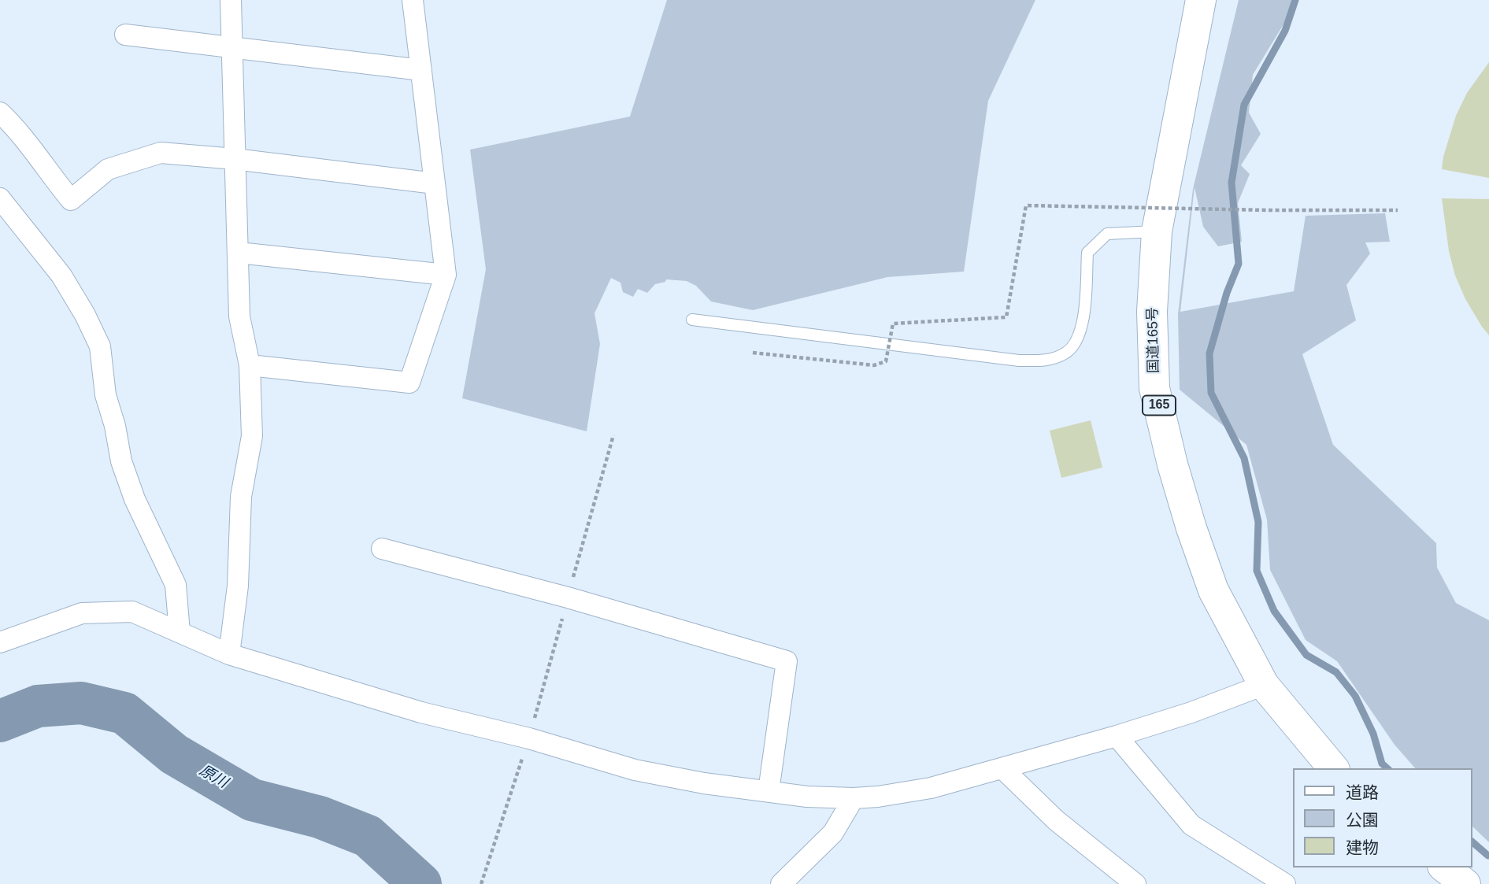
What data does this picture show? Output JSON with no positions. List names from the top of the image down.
{
  "streets": {
    "highway": ["国道165号", "165"]
  },
  "water": ["原川"],
  "legend": ["道路", "公園", "建物"]
}
